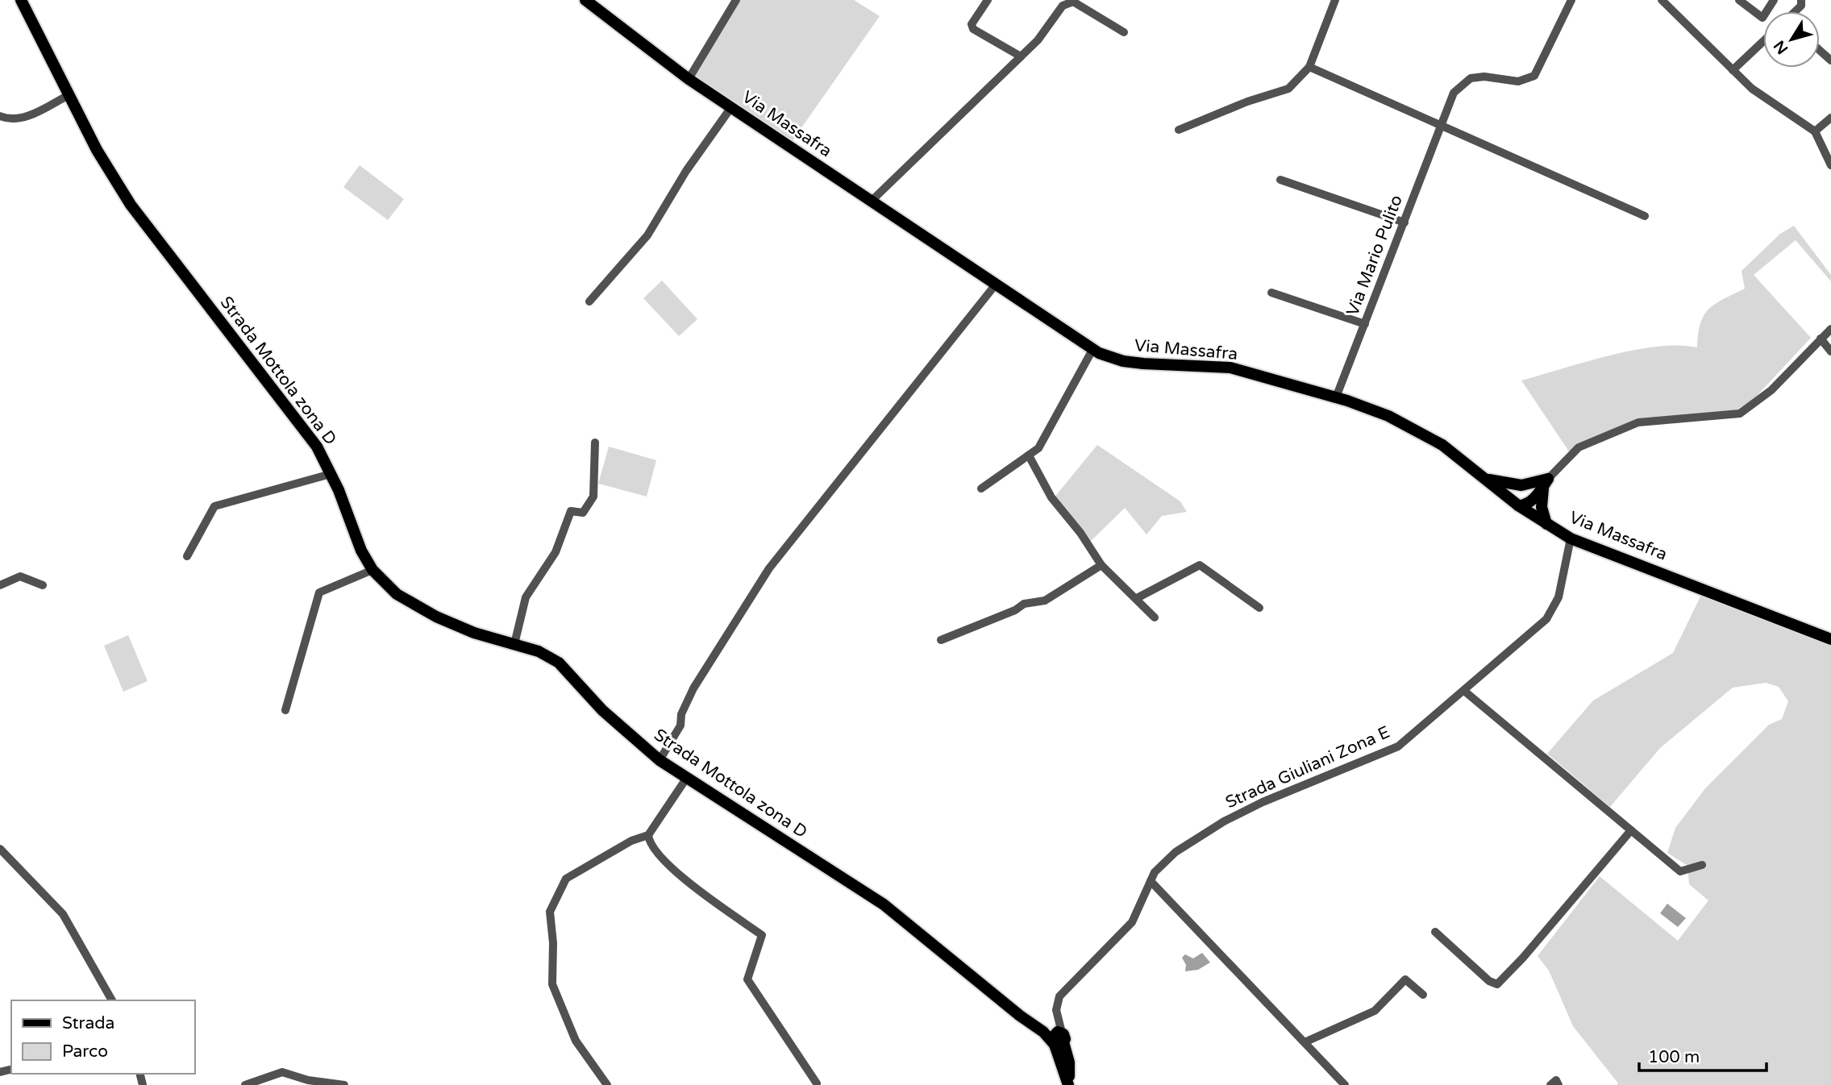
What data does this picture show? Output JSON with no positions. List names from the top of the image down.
{
  "streets": {
    "main road": ["Via Massafra", "Strada Mottola zona D"],
    "street": ["Via Mario Pulito", "Strada Giuliani Zona E"]
  },
  "crossings": [
    ["Via Massafra", "Via Mario Pulito"],
    ["Via Massafra", "Strada Giuliani Zona E"],
    ["Strada Mottola zona D", "Strada Giuliani Zona E"]
  ],
  "legend": ["Strada", "Parco"],
  "scale_bar": "100 m",
  "north": "bottom left"
}
